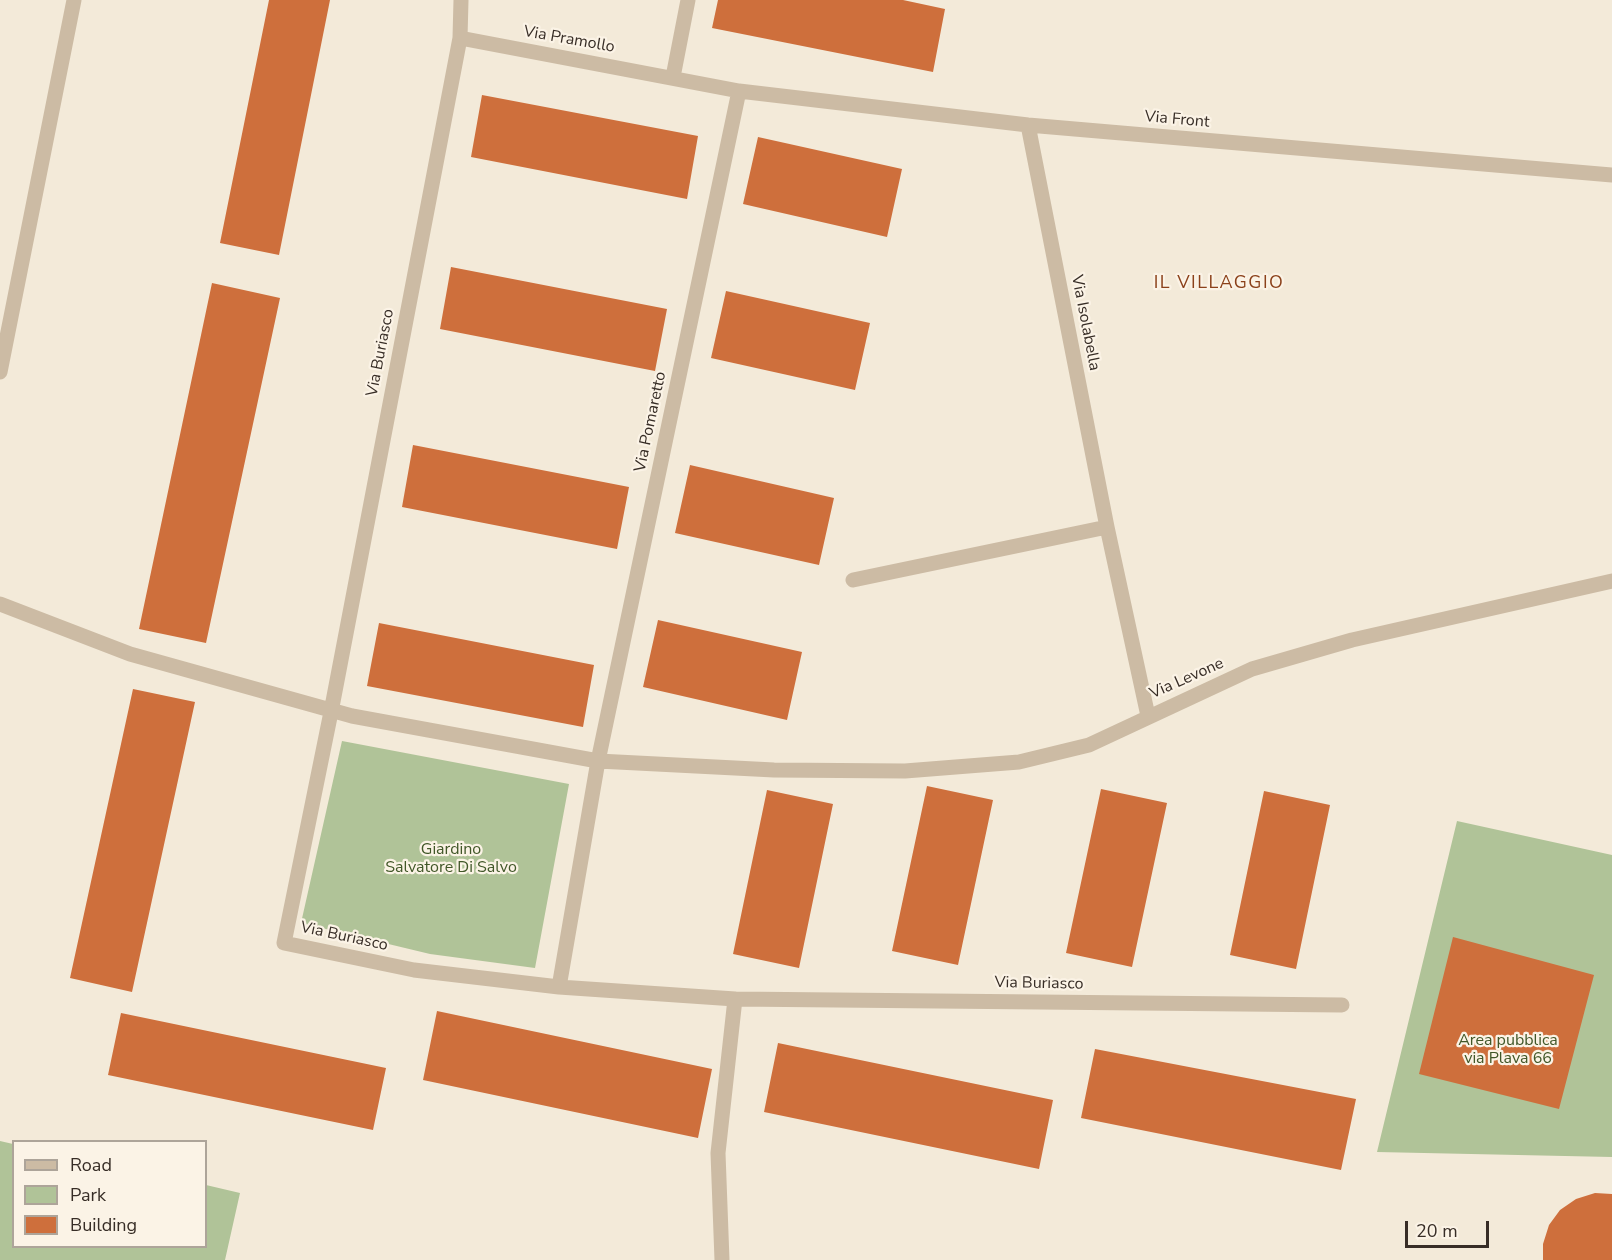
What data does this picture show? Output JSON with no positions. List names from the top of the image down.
{
  "streets": {
    "street": [
      "Via Pramollo",
      "Via Front",
      "Via Isolabella",
      "Via Buriasco",
      "Via Pomaretto",
      "Via Levone"
    ]
  },
  "crossings": [
    ["Via Pramollo", "Via Front"],
    ["Via Pramollo", "Via Buriasco"],
    ["Via Pramollo", "Via Pomaretto"],
    ["Via Front", "Via Isolabella"],
    ["Via Front", "Via Pomaretto"],
    ["Via Isolabella", "Via Levone"],
    ["Via Pomaretto", "Via Levone"]
  ],
  "districts": ["IL VILLAGGIO"],
  "parks": ["Giardino Salvatore Di Salvo", "Area pubblica via Plava 66"],
  "legend": ["Road", "Park", "Building"],
  "scale_bar": "20 m"
}
